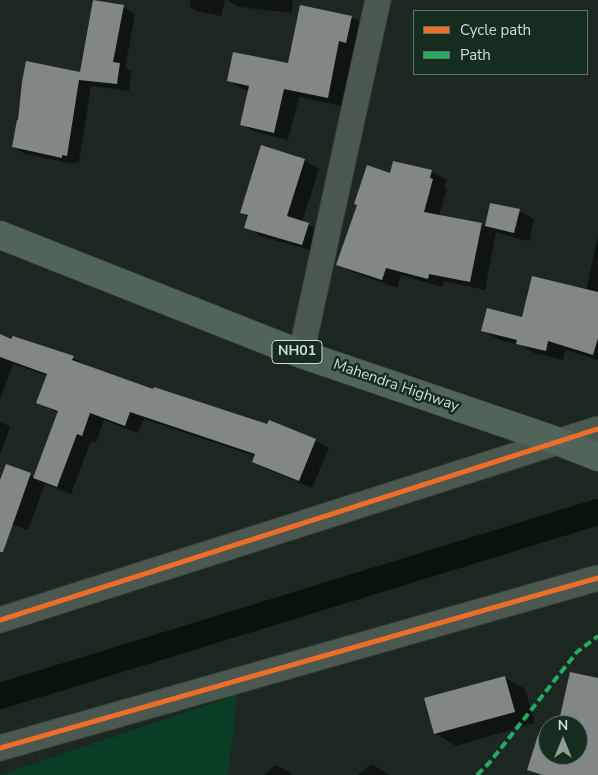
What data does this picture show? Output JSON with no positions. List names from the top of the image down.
{
  "streets": {
    "highway": ["NH01", "Mahendra Highway"]
  },
  "legend": ["Cycle path", "Path"],
  "north": "top"
}
